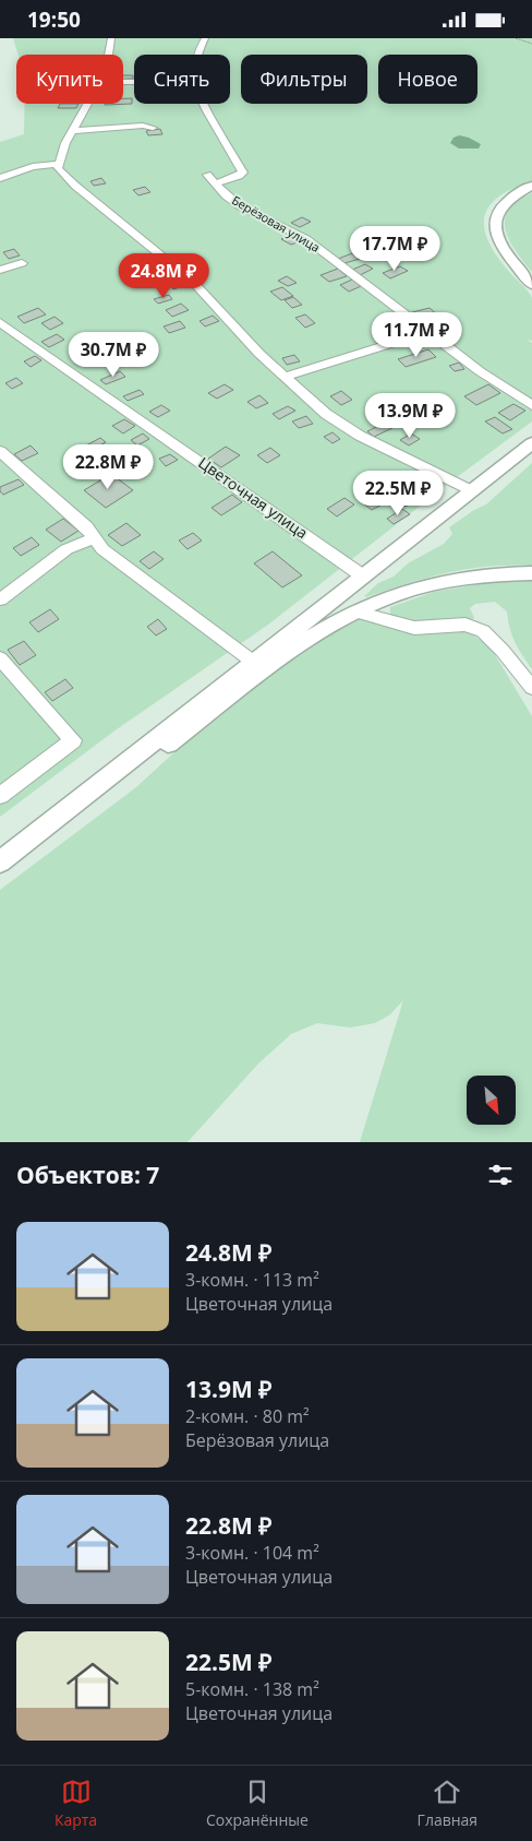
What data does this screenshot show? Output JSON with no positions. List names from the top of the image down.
{
  "streets": {
    "street": ["Берёзовая улица", "Цветочная улица"]
  },
  "north": "bottom right",
  "page": {
    "status": "19:50",
    "chip": [
      "Купить",
      "Снять",
      "Фильтры",
      "Новое"
    ],
    "price": [
      "17.7M ₽",
      "24.8M ₽",
      "11.7M ₽",
      "30.7M ₽",
      "13.9M ₽",
      "22.8M ₽",
      "22.5M ₽"
    ],
    "heading": "Объектов: 7",
    "list": [
      {
        "name": "24.8M ₽",
        "note": "3-комн. · 113 m² · Цветочная улица"
      },
      {
        "name": "13.9M ₽",
        "note": "2-комн. · 80 m² · Берёзовая улица"
      },
      {
        "name": "22.8M ₽",
        "note": "3-комн. · 104 m² · Цветочная улица"
      },
      {
        "name": "22.5M ₽",
        "note": "5-комн. · 138 m² · Цветочная улица"
      }
    ],
    "tabs": ["Карта", "Сохранённые", "Главная"]
  }
}
